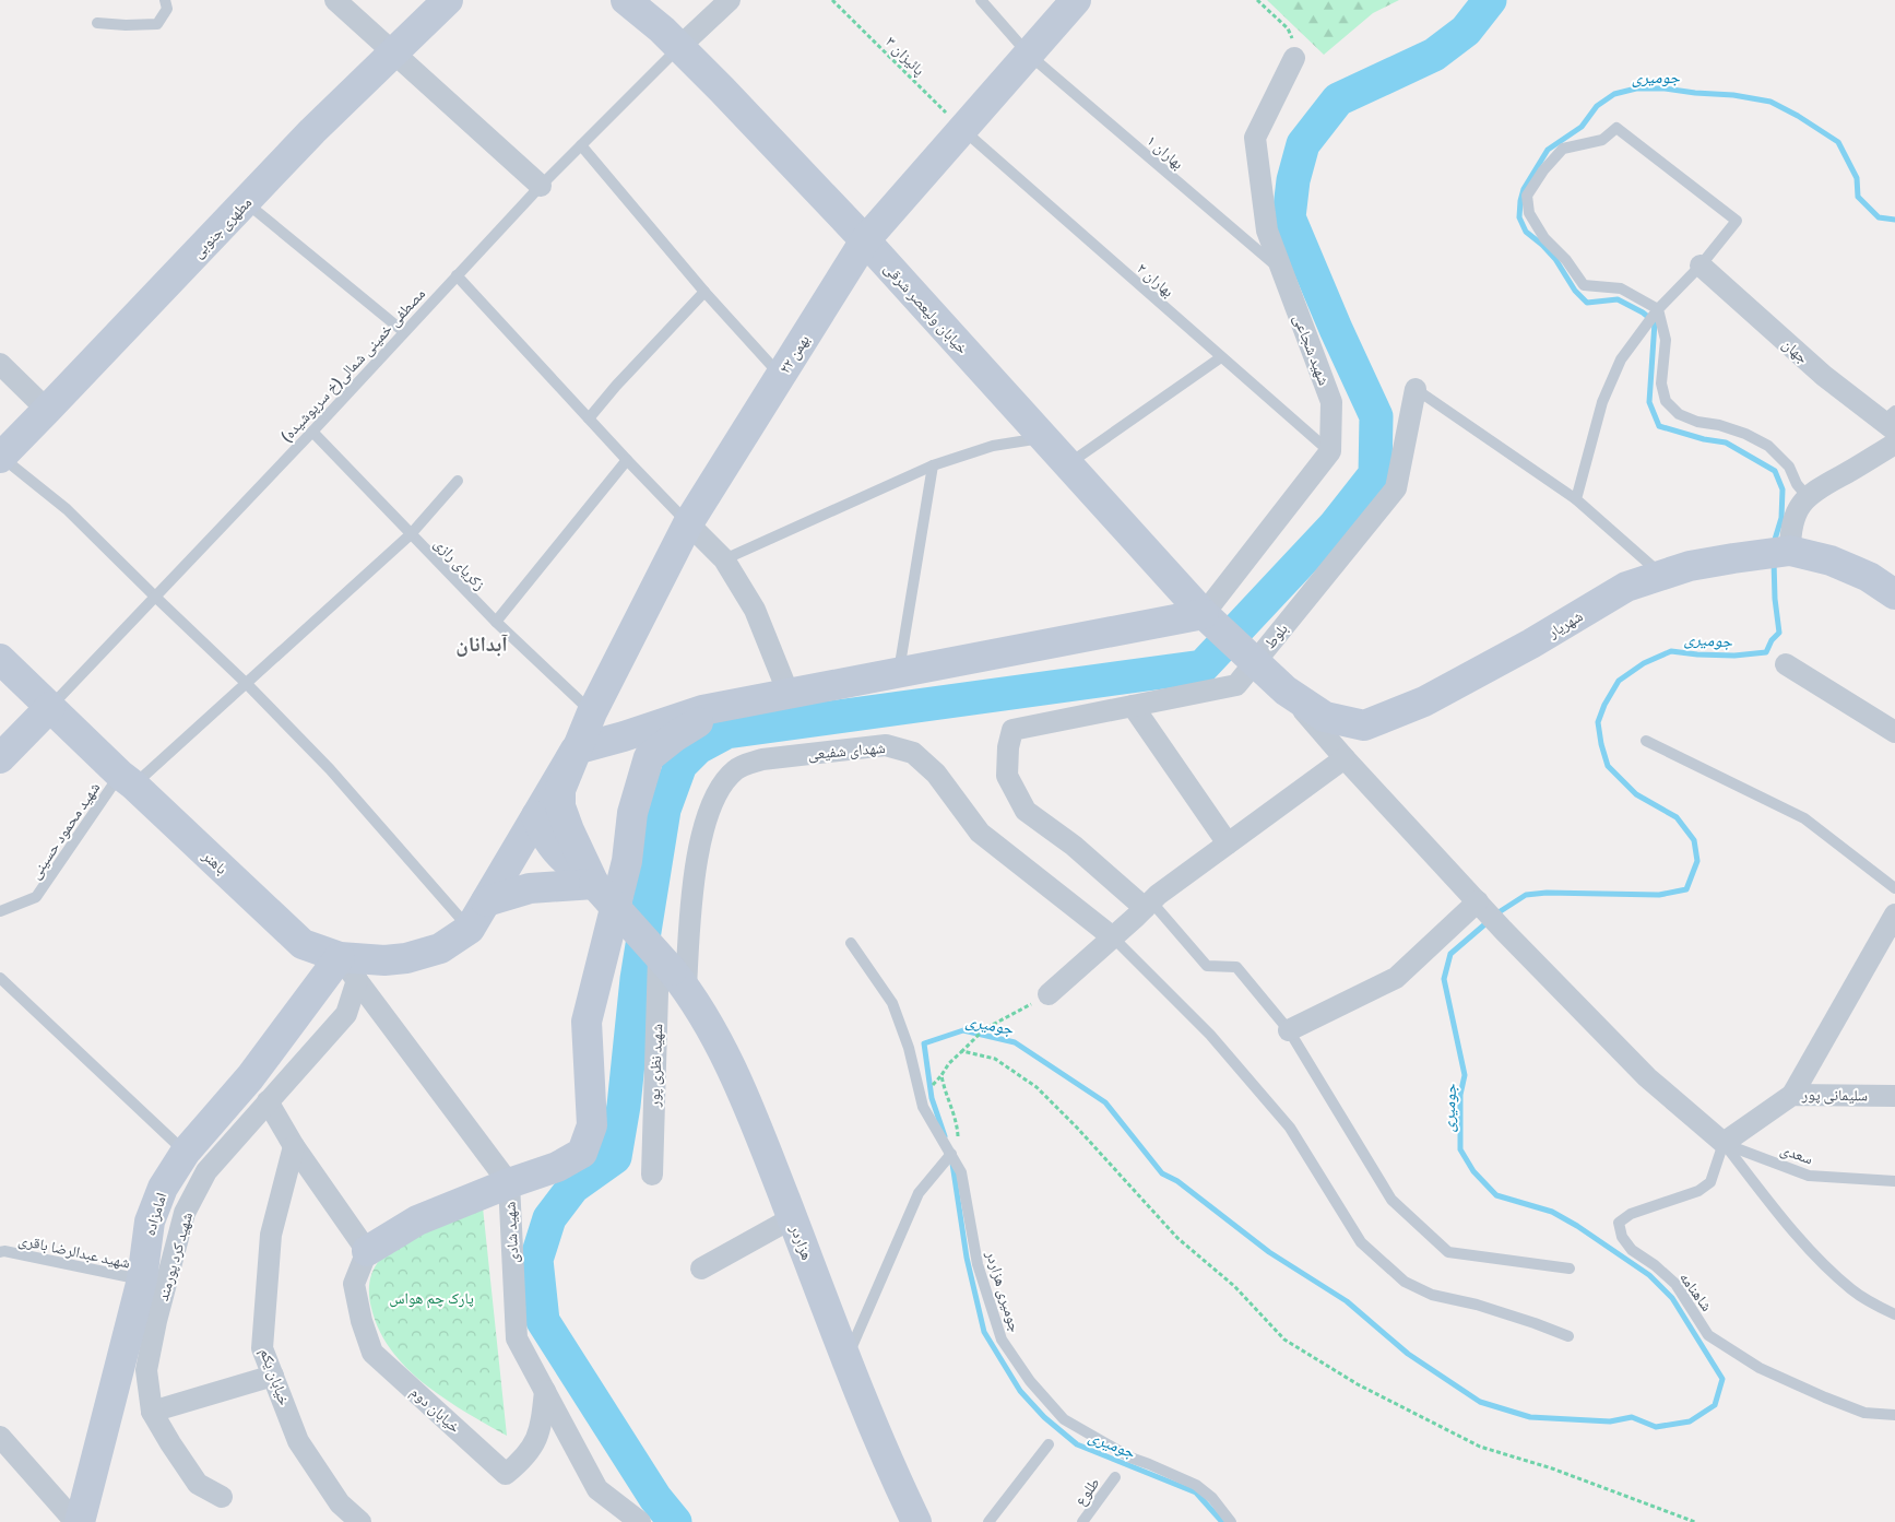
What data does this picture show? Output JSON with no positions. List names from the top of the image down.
{
  "streets": {
    "main road": [
      "مطهری جنوبی",
      "خیابان ولیعصر شرقی",
      "۲۲ بهمن",
      "شهریار",
      "باهنر",
      "امامزاده",
      "هزاردر"
    ],
    "street": [
      "شهید شجاعی",
      "جهان",
      "بلوط",
      "شهدای شفیعی",
      "شهید نظری پور",
      "سلیمانی پور",
      "شهید شادی",
      "شهید کرد پورمند",
      "خیابان یکم",
      "خیابان دوم"
    ],
    "lane": [
      "بهاران ۱",
      "بهاران ۲",
      "مصطفی خمینی شمالی(خ سرپوشیده)",
      "زکریای رازی",
      "شهید محمود حسینی",
      "سعدی",
      "شهید عبدالرضا باقری",
      "جومیری هزاردر",
      "شاهنامه",
      "طلوع"
    ],
    "path": ["پائیزان ۳"]
  },
  "crossings": [
    ["پائیزان ۳", "بهاران ۲"],
    ["پائیزان ۳", "۲۲ بهمن"],
    ["بهاران ۱", "شهید شجاعی"],
    ["بهاران ۱", "۲۲ بهمن"],
    ["بهاران ۲", "شهید شجاعی"],
    ["بهاران ۲", "۲۲ بهمن"],
    ["خیابان ولیعصر شرقی", "۲۲ بهمن"],
    ["خیابان ولیعصر شرقی", "مصطفی خمینی شمالی(خ سرپوشیده)"],
    ["خیابان ولیعصر شرقی", "شهریار"],
    ["خیابان ولیعصر شرقی", "بلوط"],
    ["۲۲ بهمن", "زکریای رازی"],
    ["مصطفی خمینی شمالی(خ سرپوشیده)", "زکریای رازی"],
    ["مصطفی خمینی شمالی(خ سرپوشیده)", "باهنر"],
    ["زکریای رازی", "شهید محمود حسینی"],
    ["شهریار", "بلوط"],
    ["شهدای شفیعی", "شهید نظری پور"],
    ["شهدای شفیعی", "هزاردر"],
    ["شهید محمود حسینی", "باهنر"],
    ["باهنر", "امامزاده"],
    ["باهنر", "شهید شادی"],
    ["باهنر", "شهید کرد پورمند"],
    ["شهید نظری پور", "هزاردر"],
    ["سلیمانی پور", "سعدی"],
    ["سلیمانی پور", "شاهنامه"],
    ["سعدی", "شاهنامه"],
    ["امامزاده", "شهید شادی"],
    ["امامزاده", "شهید عبدالرضا باقری"],
    ["امامزاده", "شهید کرد پورمند"],
    ["شهید شادی", "شهید کرد پورمند"],
    ["شهید شادی", "خیابان دوم"]
  ],
  "districts": ["آبدانان"],
  "water": ["جومیری"],
  "parks": ["پارک چم هواس"]
}
